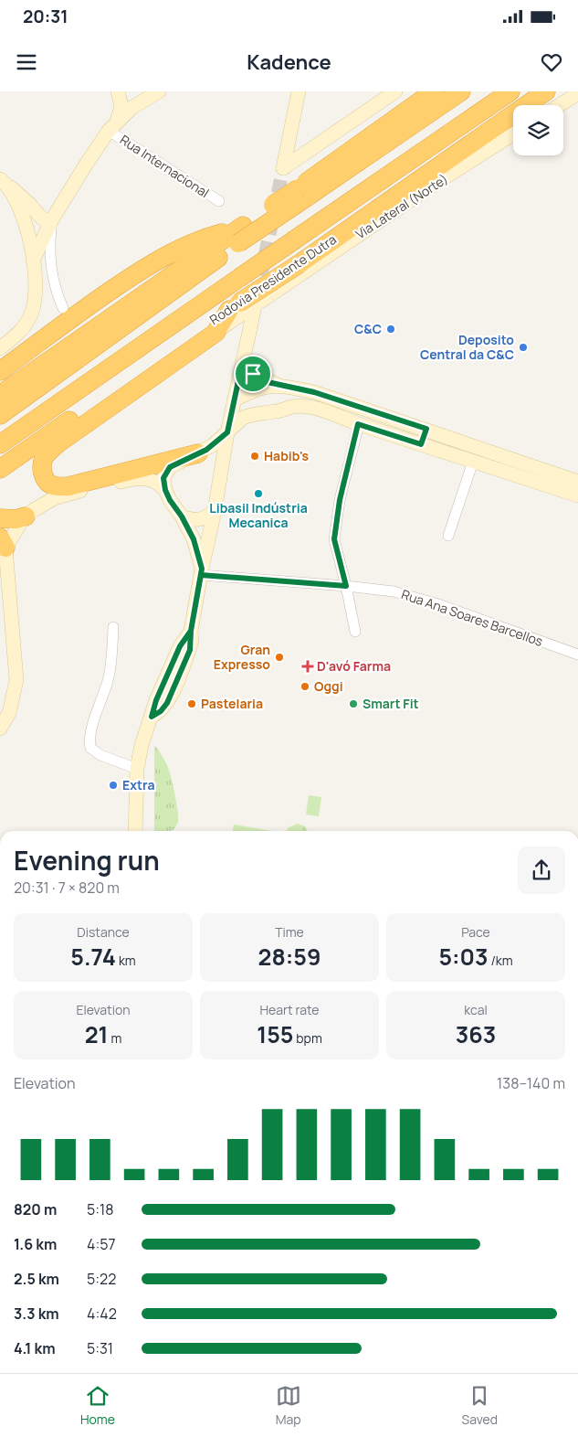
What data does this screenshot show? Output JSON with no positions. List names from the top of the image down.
{
  "streets": {
    "highway": ["Rodovia Presidente Dutra"],
    "street": ["Rua Internacional", "Via Lateral (Norte)", "Rua Ana Soares Barcellos"]
  },
  "places": {
    "other": [
      "C&C",
      "Deposito Central da C&C",
      "Habib's",
      "Libasil Indústria Mecanica",
      "Gran Expresso",
      "Oggi",
      "Pastelaria",
      "Smart Fit",
      "Extra"
    ],
    "health": ["D'avó Farma"]
  },
  "page": {
    "status": "20:31",
    "header": "Kadence",
    "heading": ["Evening run", "20:31 · 7 × 820 m"],
    "stats": [
      ["Distance", "5.74 km"],
      ["Time", "28:59"],
      ["Pace", "5:03 /km"],
      ["Elevation", "21 m"],
      ["Heart rate", "155 bpm"],
      ["kcal", "363"]
    ],
    "chart": ["Elevation", "138–140 m"],
    "list": [
      {
        "name": "820 m",
        "note": "5:18"
      },
      {
        "name": "1.6 km",
        "note": "4:57"
      },
      {
        "name": "2.5 km",
        "note": "5:22"
      },
      {
        "name": "3.3 km",
        "note": "4:42"
      },
      {
        "name": "4.1 km",
        "note": "5:31"
      }
    ],
    "tabs": ["Home", "Map", "Saved"]
  }
}
